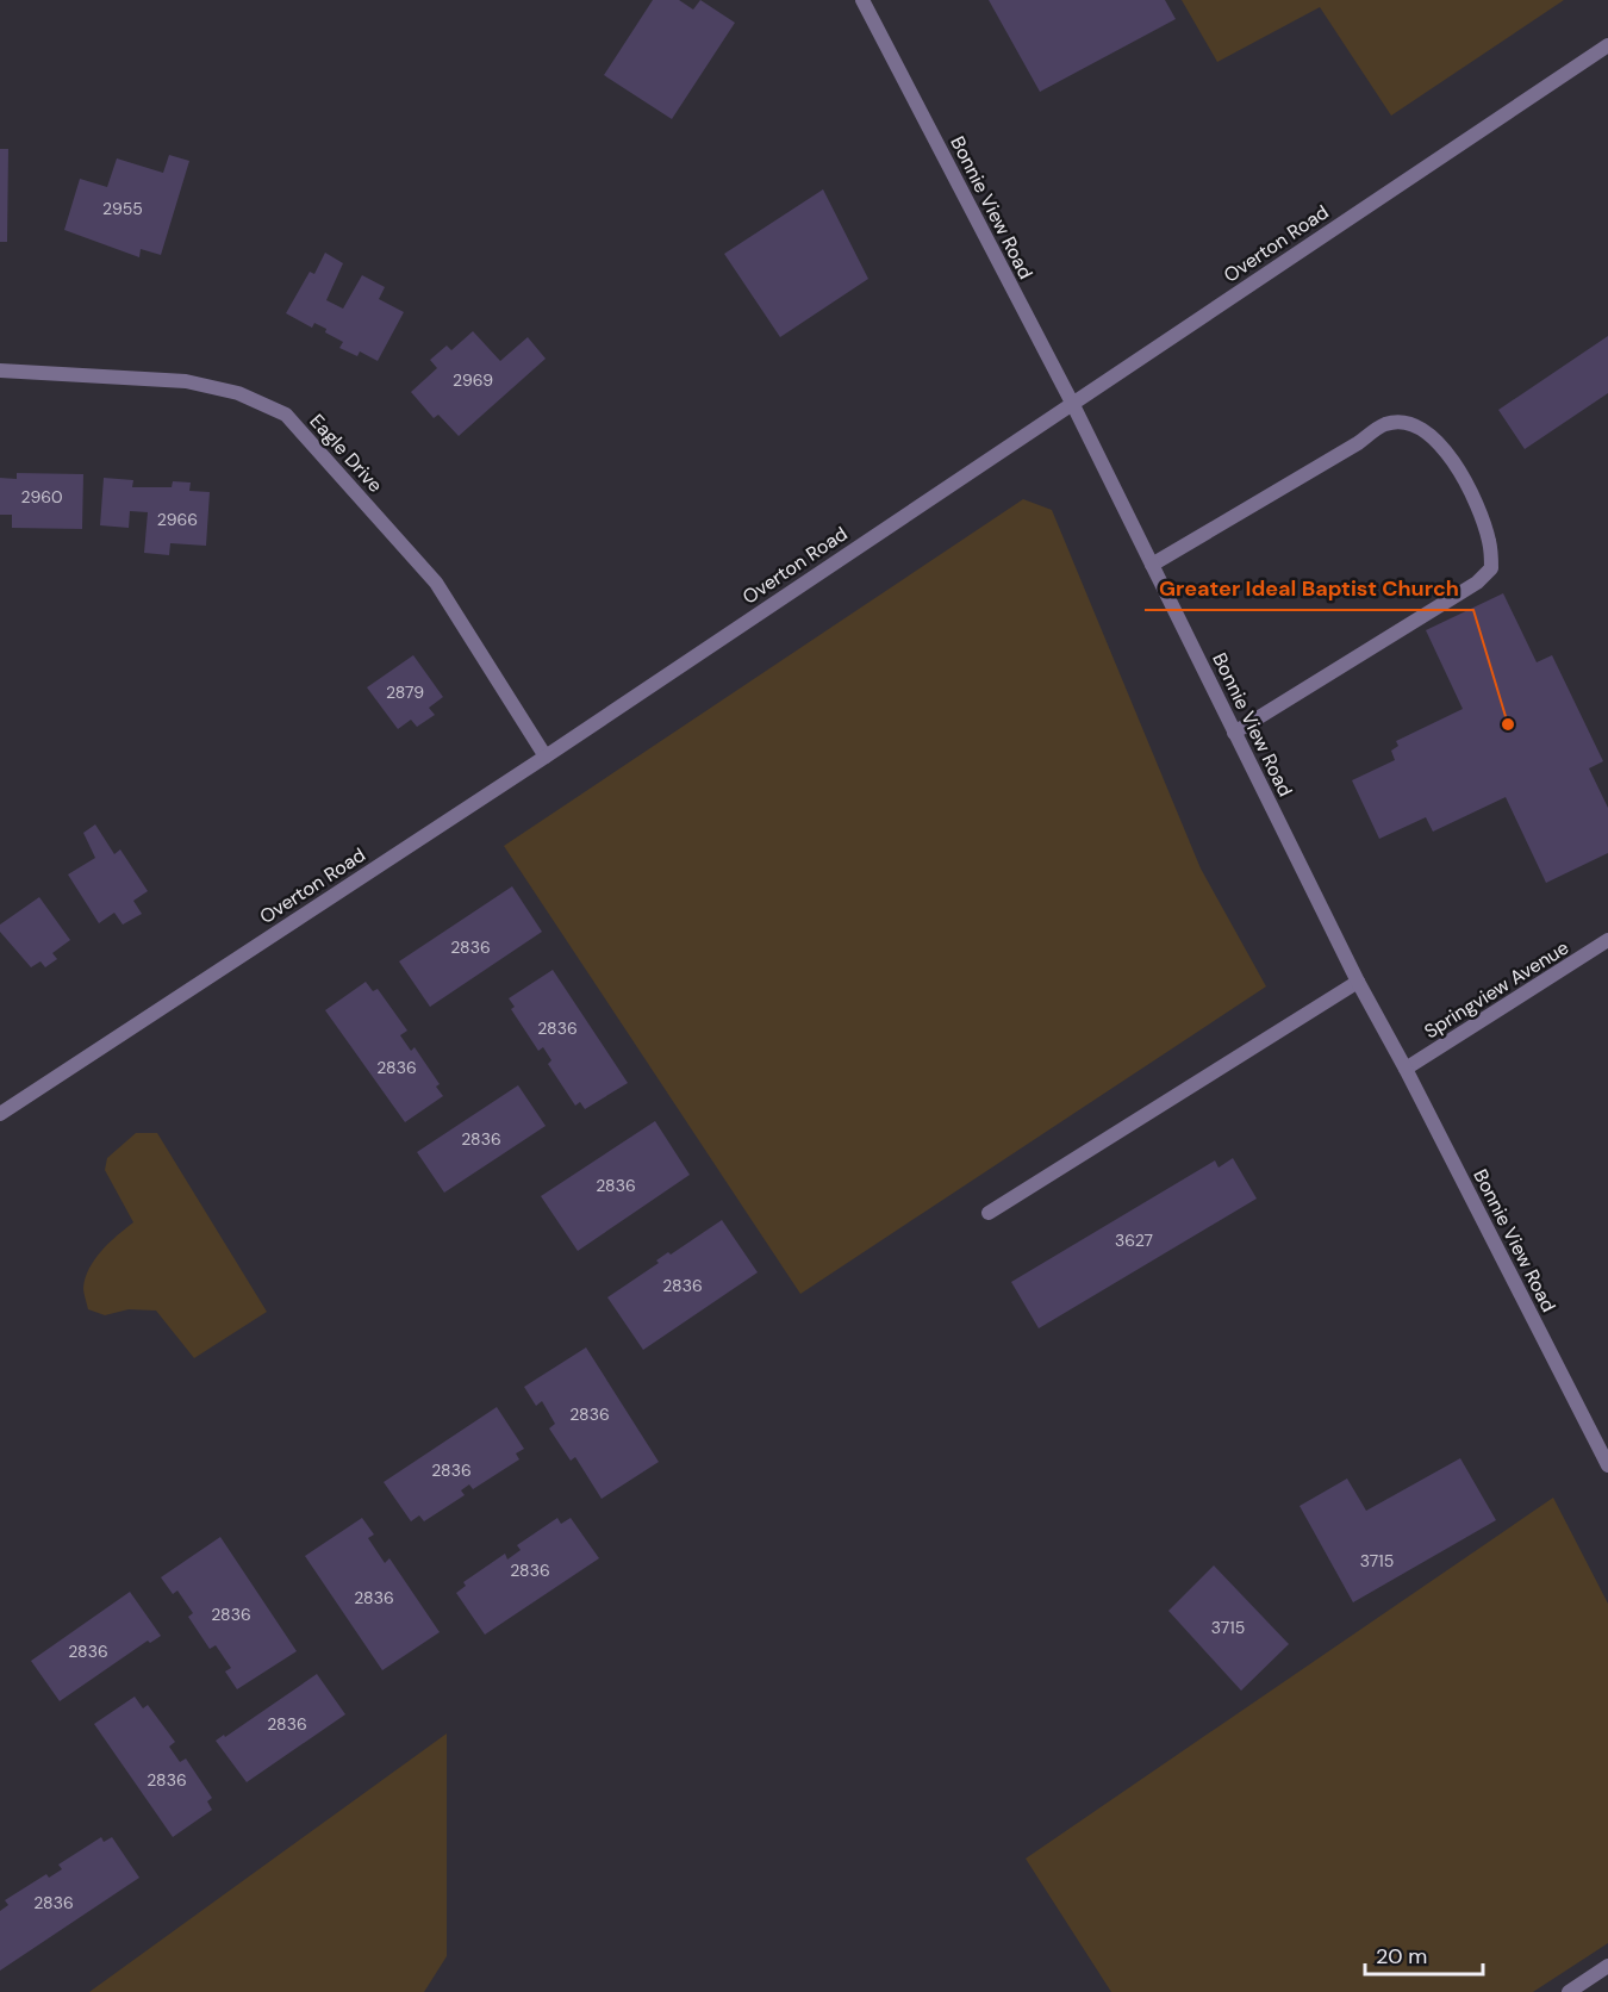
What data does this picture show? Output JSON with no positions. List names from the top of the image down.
{
  "streets": {
    "street": [
      "Bonnie View Road",
      "Overton Road",
      "Eagle Drive",
      "Springview Avenue"
    ]
  },
  "crossings": [
    ["Bonnie View Road", "Overton Road"],
    ["Bonnie View Road", "Springview Avenue"],
    ["Overton Road", "Eagle Drive"]
  ],
  "places": ["Greater Ideal Baptist Church"],
  "house_numbers": [
    "2955",
    "2969",
    "2960",
    "2966",
    "2879",
    "2836",
    "2836",
    "2836",
    "2836",
    "2836",
    "3627",
    "2836",
    "2836",
    "2836",
    "3715",
    "2836",
    "2836",
    "2836",
    "3715",
    "2836",
    "2836",
    "2836",
    "2836"
  ],
  "scale_bar": "20 m"
}
